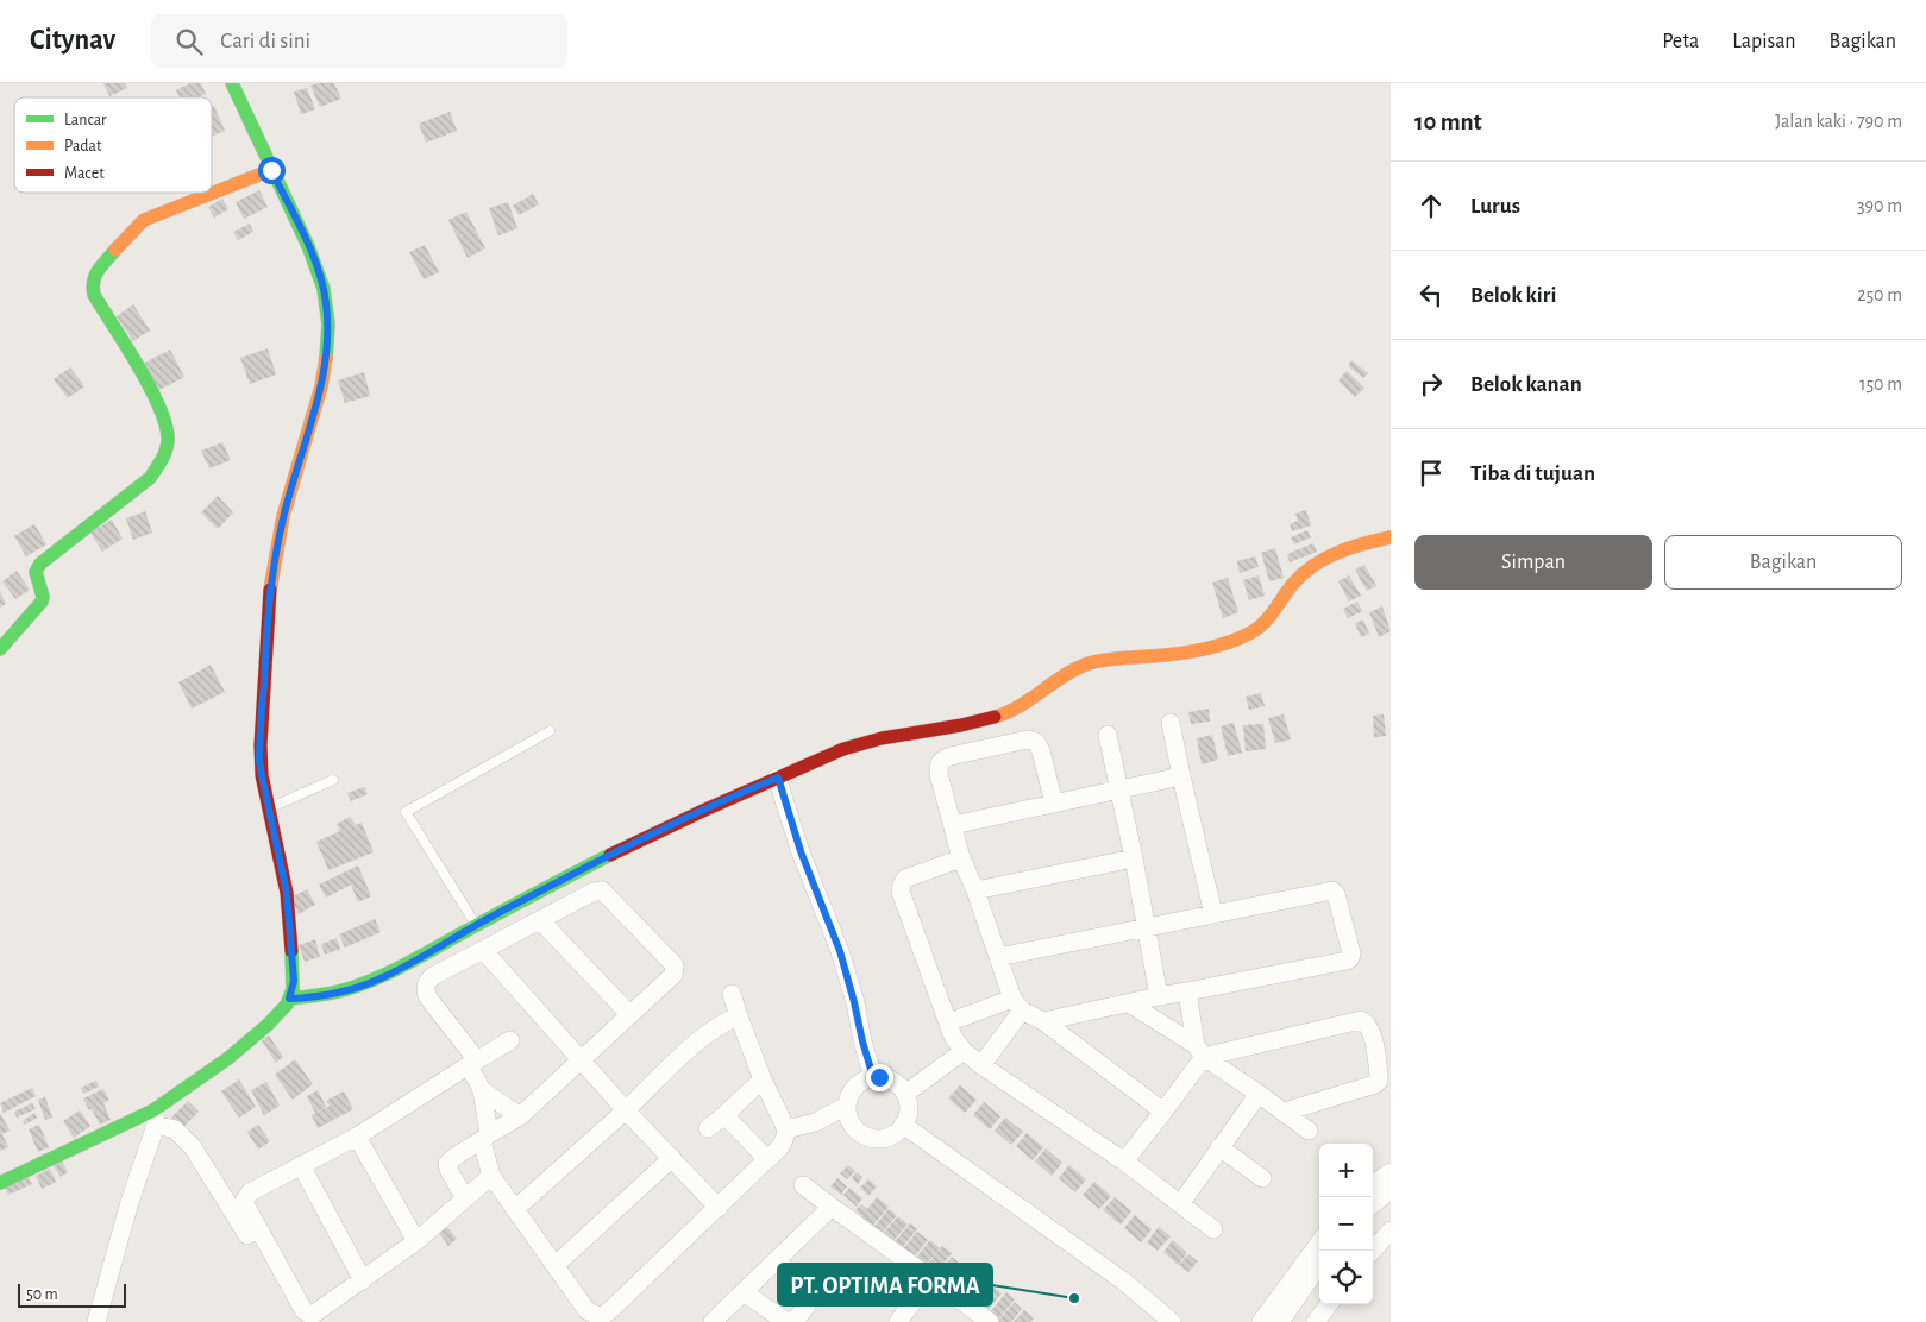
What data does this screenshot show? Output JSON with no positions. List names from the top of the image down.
{
  "places": ["PT. OPTIMA FORMA"],
  "legend": ["Lancar", "Padat", "Macet"],
  "scale_bar": "50 m",
  "page": {
    "header": "Citynav",
    "search": "Cari di sini",
    "nav": ["Peta", "Lapisan", "Bagikan"],
    "heading": ["10 mnt", "Jalan kaki · 790 m"],
    "list": [
      ["Lurus", "390 m"],
      ["Belok kiri", "250 m"],
      ["Belok kanan", "150 m"],
      "Tiba di tujuan"
    ],
    "buttons": ["Simpan", "Bagikan"],
    "map_buttons": ["+", "−"],
    "scale": "50 m"
  }
}
